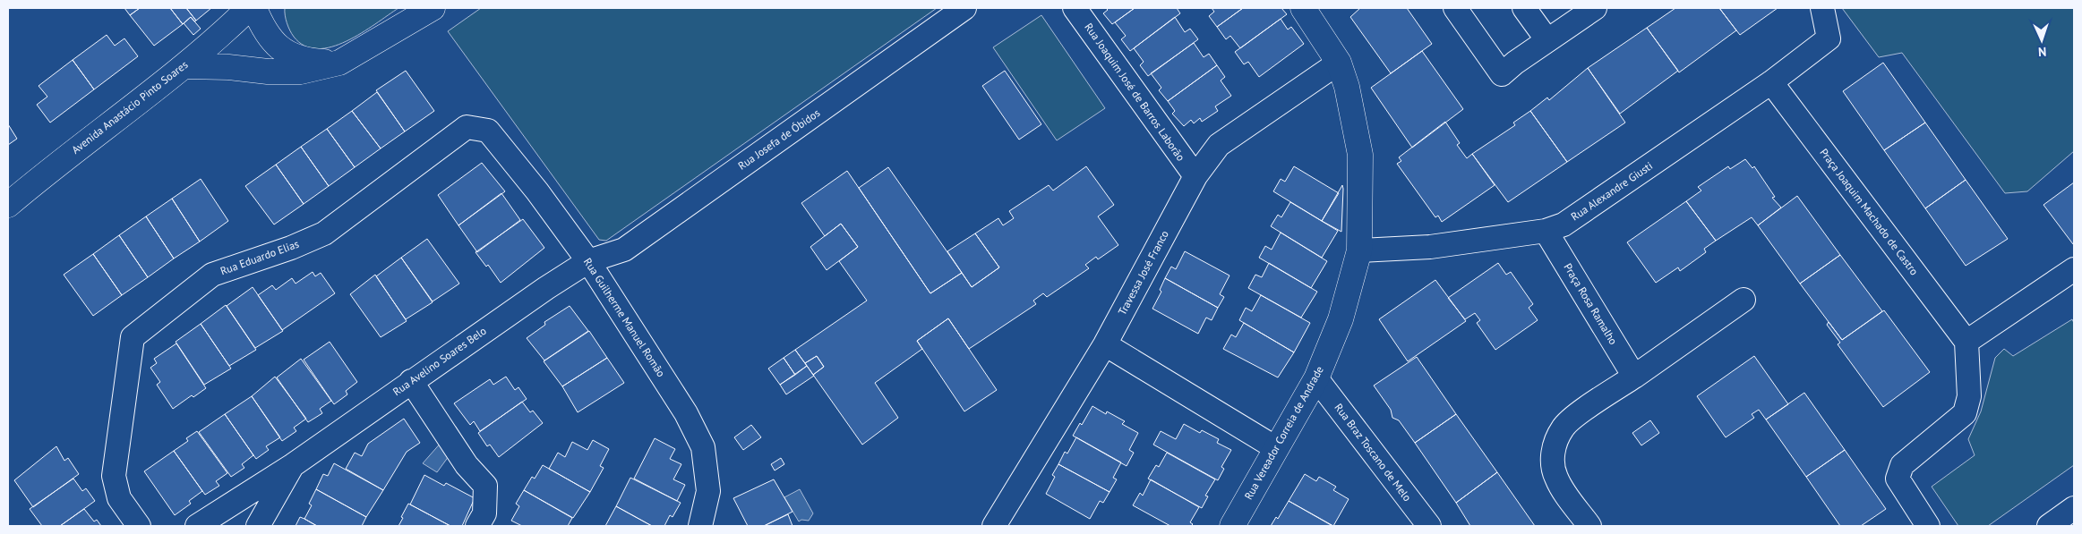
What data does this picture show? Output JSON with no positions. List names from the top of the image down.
{
  "streets": {
    "street": [
      "Rua Joaquim José de Barros Laborão",
      "Avenida Anastácio Pinto Soares",
      "Rua Josefa de Óbidos",
      "Rua Alexandre Giusti",
      "Praça Joaquim Machado de Castro",
      "Rua Eduardo Elias",
      "Travessa José Franco",
      "Praça Rosa Ramalho",
      "Rua Guilherme Manuel Romão",
      "Rua Avelino Soares Belo",
      "Rua Vereador Correia de Andrade",
      "Rua Braz Toscano de Melo"
    ]
  },
  "crossings": [
    ["Rua Joaquim José de Barros Laborão", "Travessa José Franco"],
    ["Rua Josefa de Óbidos", "Rua Guilherme Manuel Romão"],
    ["Rua Josefa de Óbidos", "Rua Avelino Soares Belo"],
    ["Rua Alexandre Giusti", "Praça Joaquim Machado de Castro"],
    ["Rua Alexandre Giusti", "Praça Rosa Ramalho"],
    ["Rua Alexandre Giusti", "Rua Vereador Correia de Andrade"],
    ["Rua Eduardo Elias", "Rua Guilherme Manuel Romão"],
    ["Travessa José Franco", "Rua Vereador Correia de Andrade"],
    ["Rua Guilherme Manuel Romão", "Rua Avelino Soares Belo"],
    ["Rua Vereador Correia de Andrade", "Rua Braz Toscano de Melo"]
  ],
  "north": "bottom"
}
